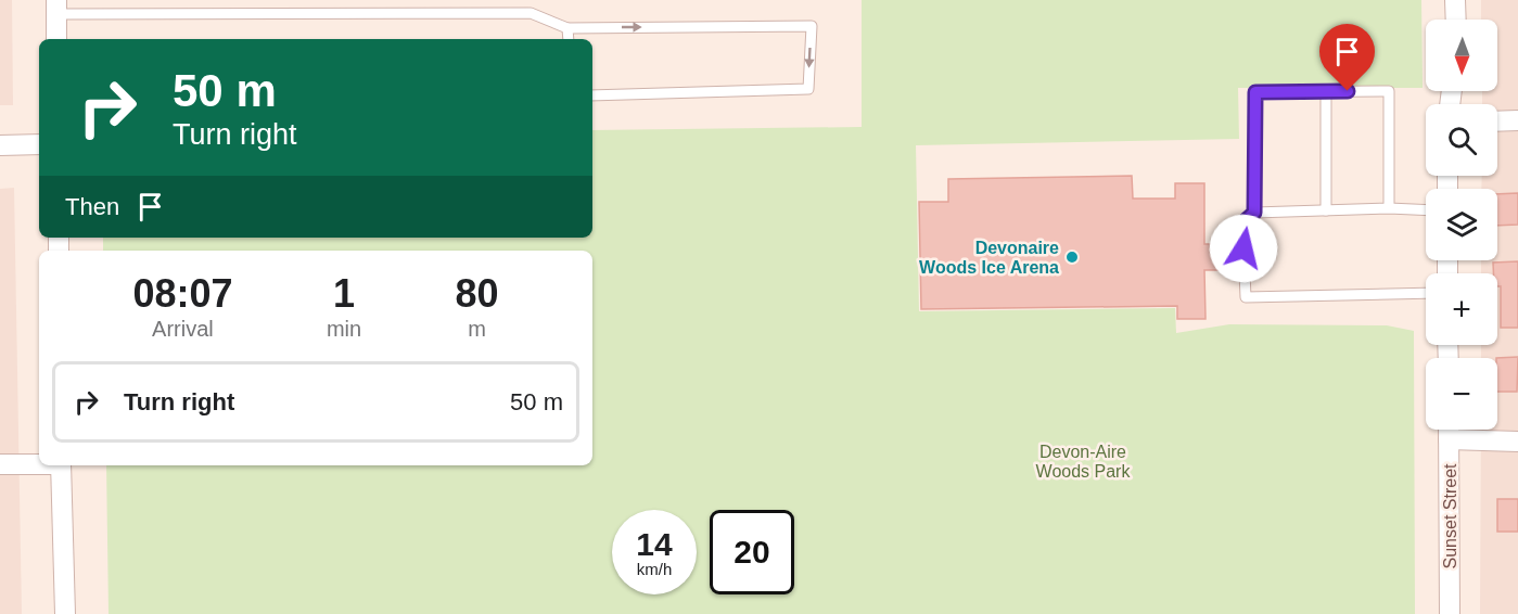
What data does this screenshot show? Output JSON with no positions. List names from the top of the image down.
{
  "streets": {
    "street": ["Sunset Street"]
  },
  "parks": ["Devon-Aire Woods Park"],
  "places": ["Devonaire Woods Ice Arena"],
  "north": "bottom",
  "page": {
    "map_buttons": ["+", "−"],
    "turn": ["50 m", "Turn right"],
    "then": "Then",
    "eta": [
      "08:07",
      "Arrival",
      "1",
      "min",
      "80",
      "m"
    ],
    "list": [
      {
        "name": "Turn right",
        "value": "50 m"
      }
    ],
    "speed": "14 km/h",
    "limit": "20"
  }
}
